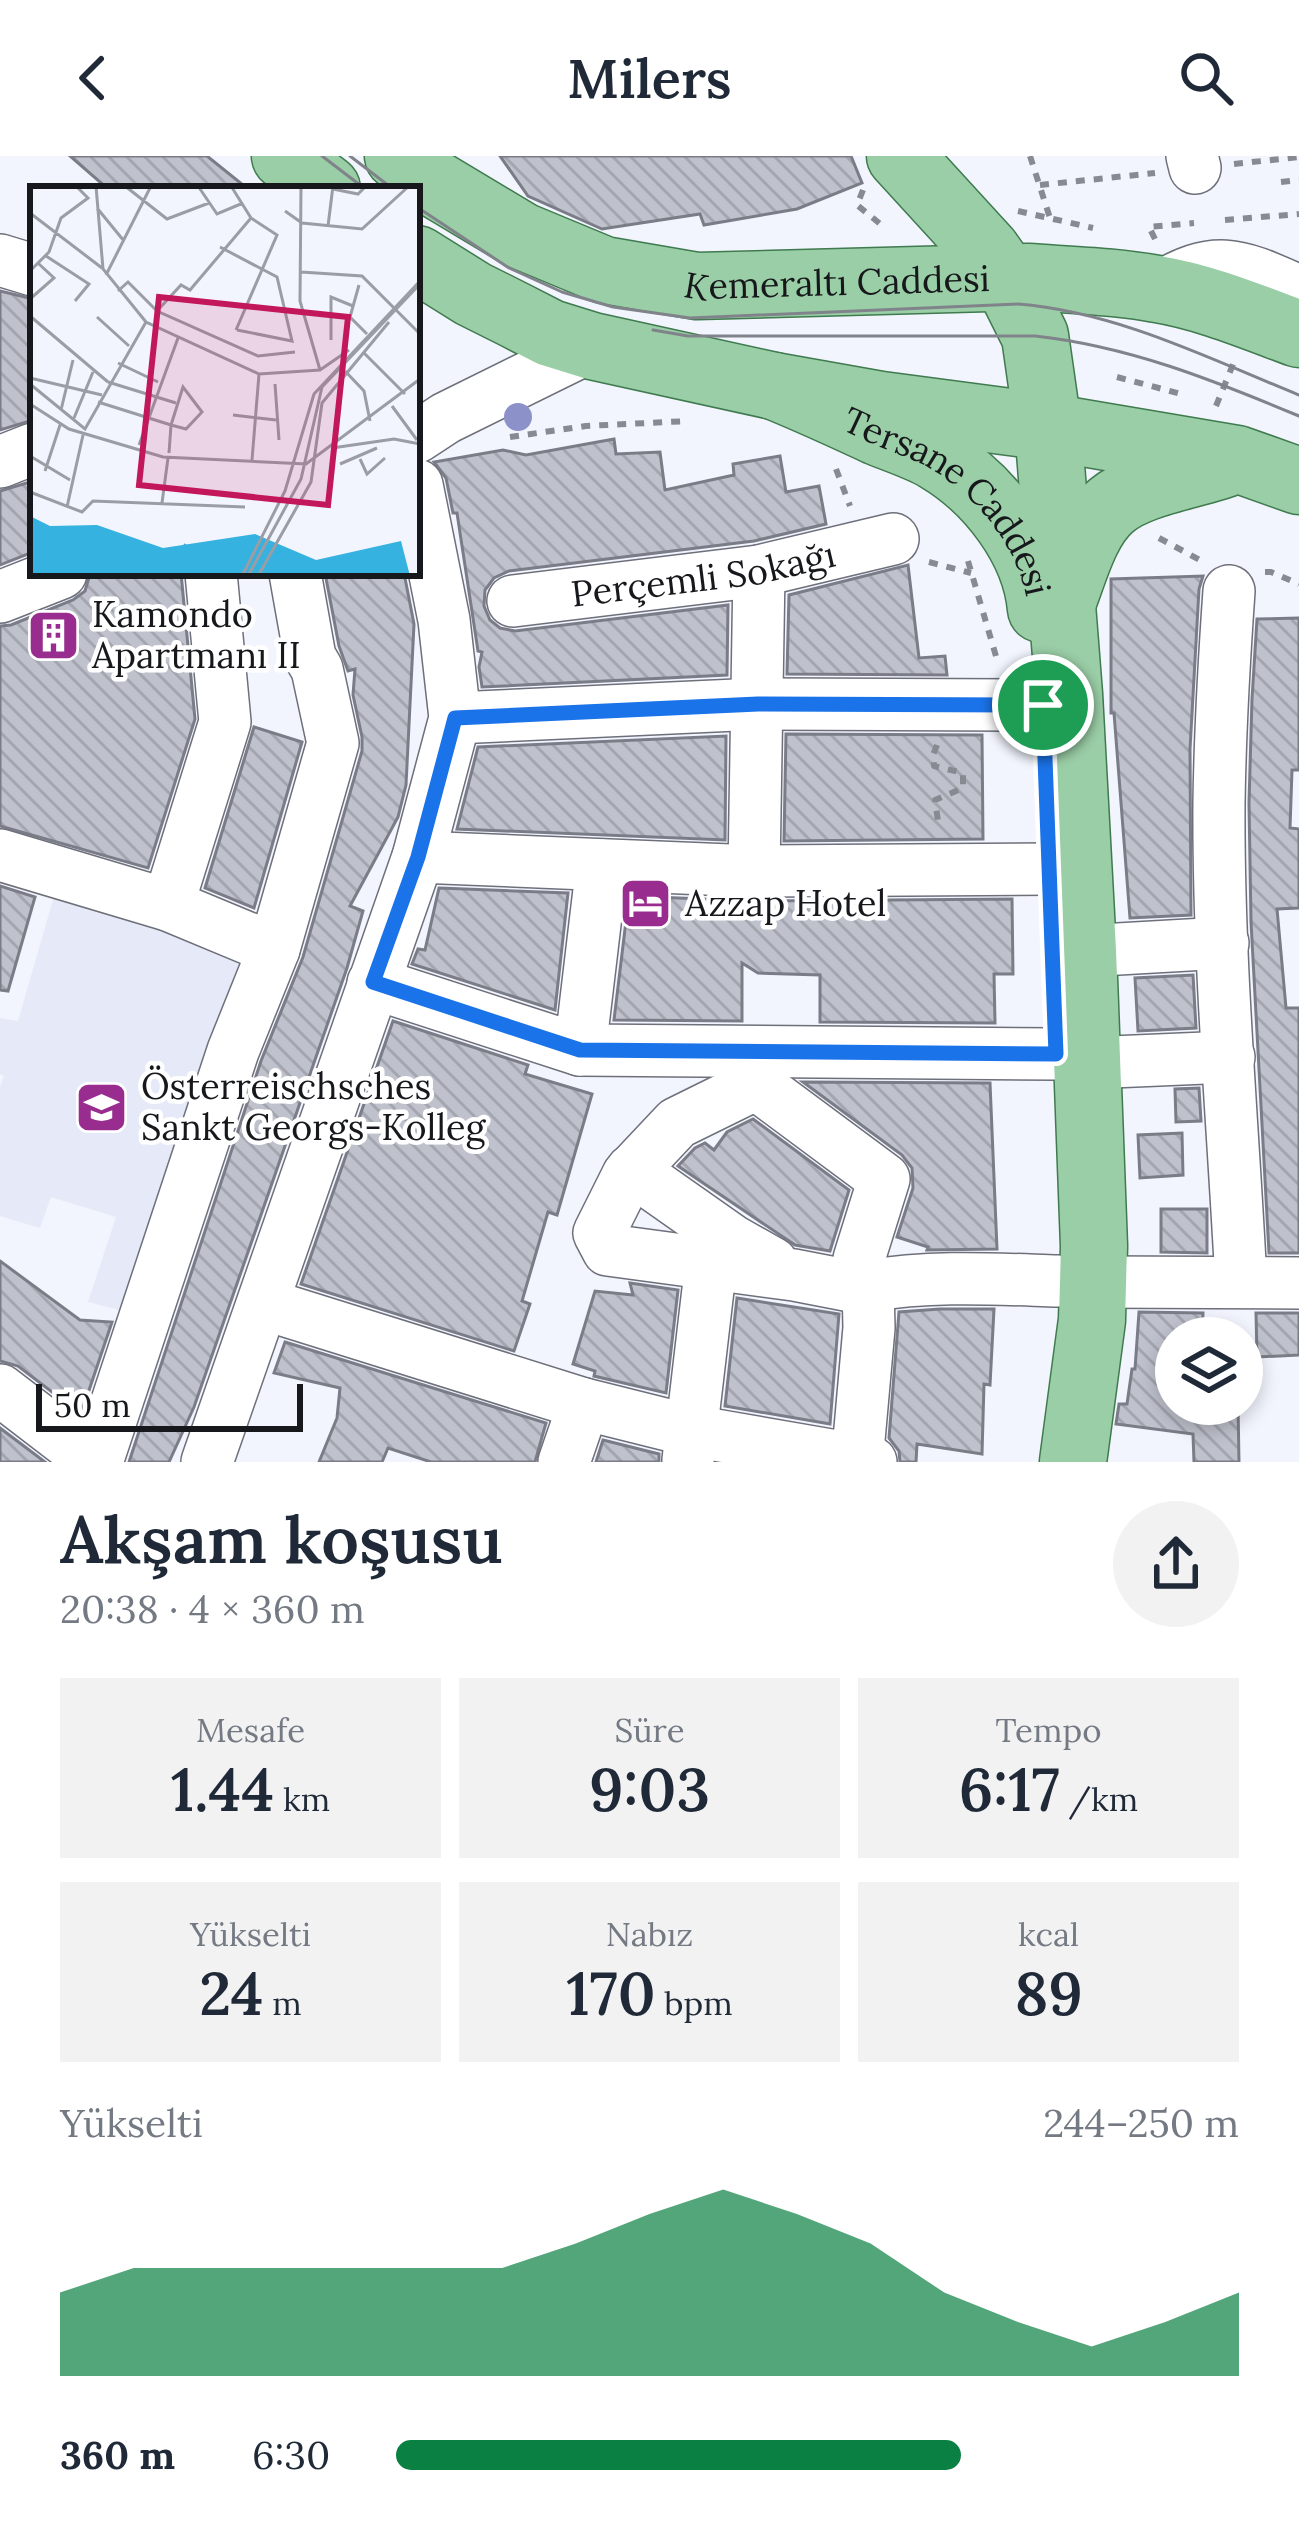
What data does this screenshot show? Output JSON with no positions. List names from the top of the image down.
{
  "streets": {
    "main road": ["Kemeraltı Caddesi", "Tersane Caddesi"],
    "street": ["Perçemli Sokağı"]
  },
  "crossings": [
    ["Kemeraltı Caddesi", "Tersane Caddesi"]
  ],
  "places": {
    "building": ["Kamondo Apartmanı II"],
    "hotel": ["Azzap Hotel"],
    "school or university": ["Österreischsches Sankt Georgs-Kolleg"]
  },
  "scale_bar": "50 m",
  "page": {
    "header": "Milers",
    "scale": "50 m",
    "heading": ["Akşam koşusu", "20:38 · 4 × 360 m"],
    "stats": [
      ["Mesafe", "1.44 km"],
      ["Süre", "9:03"],
      ["Tempo", "6:17 /km"],
      ["Yükselti", "24 m"],
      ["Nabız", "170 bpm"],
      ["kcal", "89"]
    ],
    "chart": ["Yükselti", "244–250 m"],
    "list": [
      {
        "name": "360 m",
        "note": "6:30"
      }
    ]
  }
}
